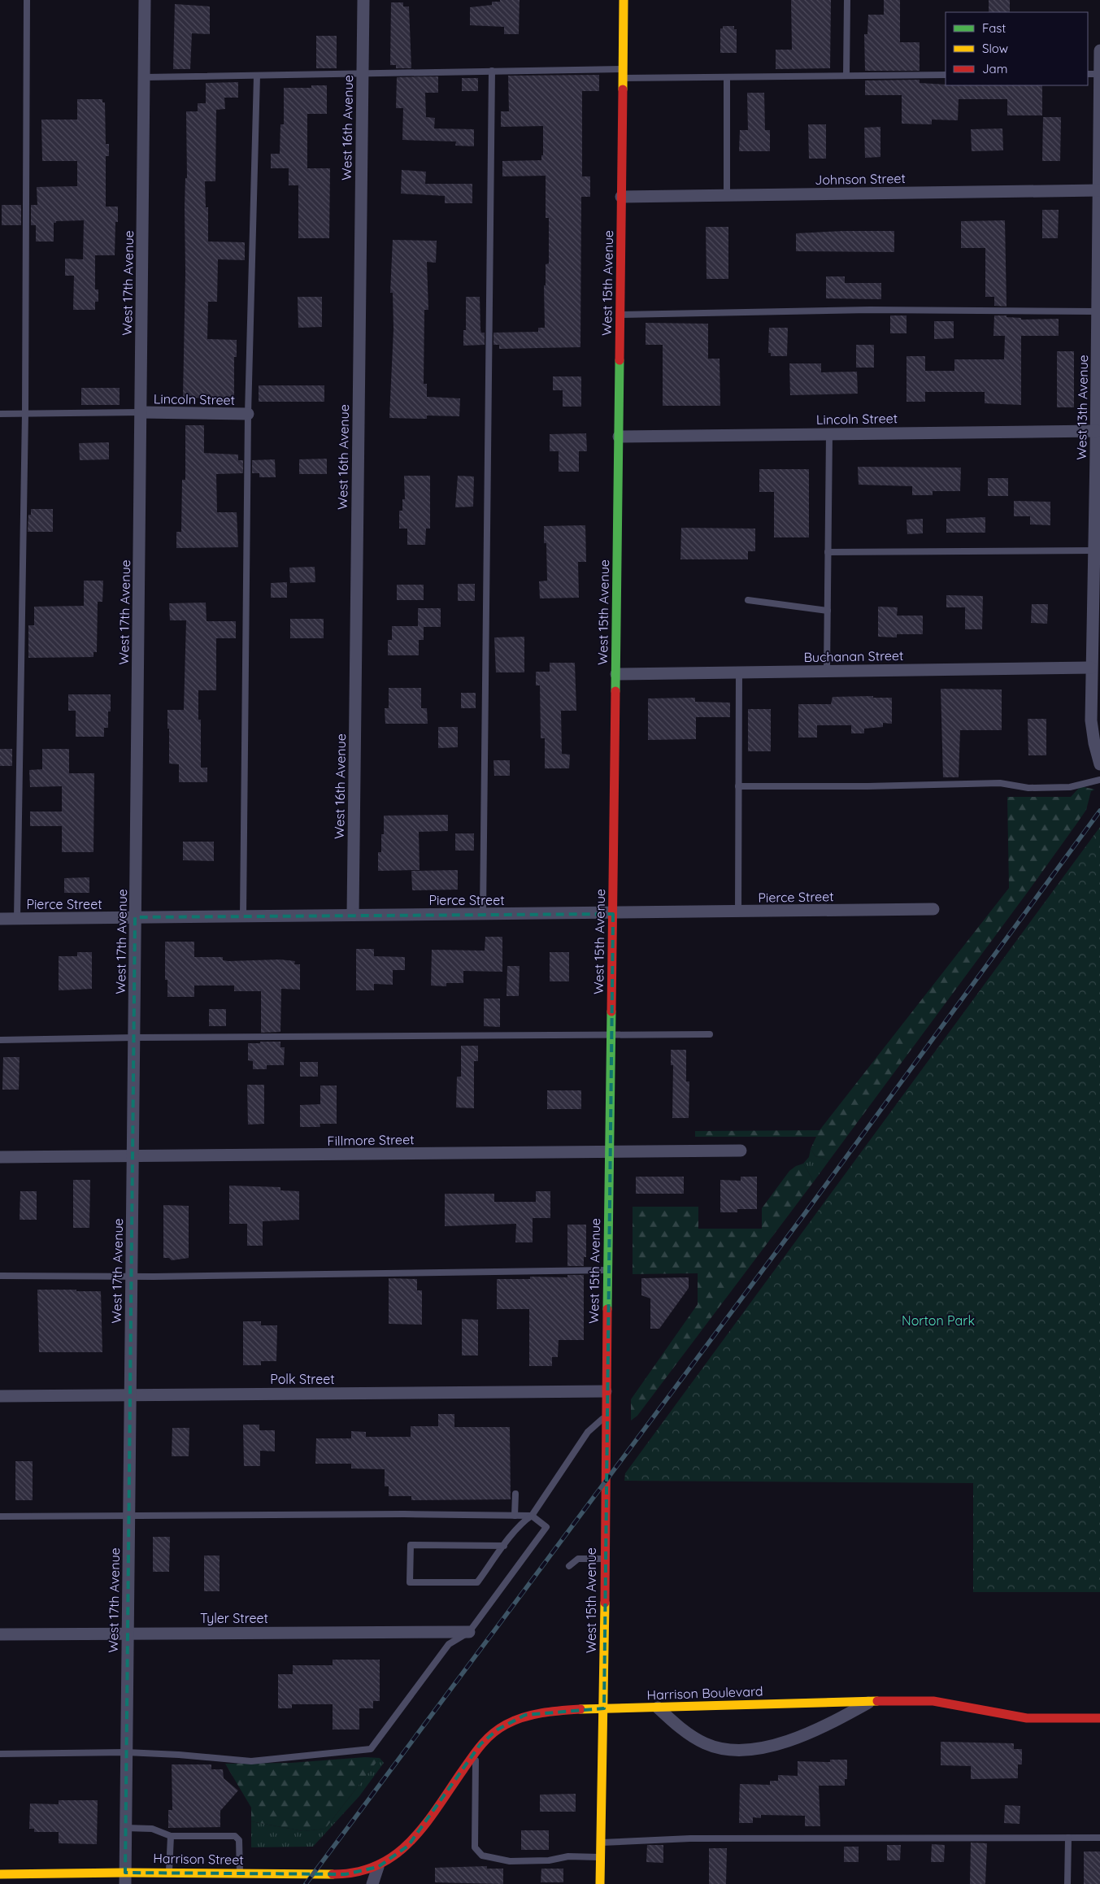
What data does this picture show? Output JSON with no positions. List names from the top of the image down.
{
  "streets": {
    "main road": ["West 15th Avenue", "Harrison Boulevard", "Harrison Street"],
    "street": [
      "West 16th Avenue",
      "Johnson Street",
      "West 17th Avenue",
      "Lincoln Street",
      "West 13th Avenue",
      "Buchanan Street",
      "Pierce Street",
      "Fillmore Street",
      "Polk Street",
      "Tyler Street"
    ]
  },
  "crossings": [
    ["West 16th Avenue", "Pierce Street"],
    ["Johnson Street", "West 15th Avenue"],
    ["Johnson Street", "West 13th Avenue"],
    ["West 17th Avenue", "Lincoln Street"],
    ["West 17th Avenue", "Pierce Street"],
    ["West 17th Avenue", "Fillmore Street"],
    ["West 17th Avenue", "Polk Street"],
    ["West 17th Avenue", "Tyler Street"],
    ["West 17th Avenue", "Harrison Street"],
    ["West 15th Avenue", "Lincoln Street"],
    ["West 15th Avenue", "Buchanan Street"],
    ["West 15th Avenue", "Pierce Street"],
    ["West 15th Avenue", "Fillmore Street"],
    ["West 15th Avenue", "Polk Street"],
    ["West 15th Avenue", "Harrison Boulevard"],
    ["Lincoln Street", "West 13th Avenue"],
    ["West 13th Avenue", "Buchanan Street"],
    ["Harrison Boulevard", "Harrison Street"]
  ],
  "parks": ["Norton Park"],
  "legend": ["Fast", "Slow", "Jam"]
}
